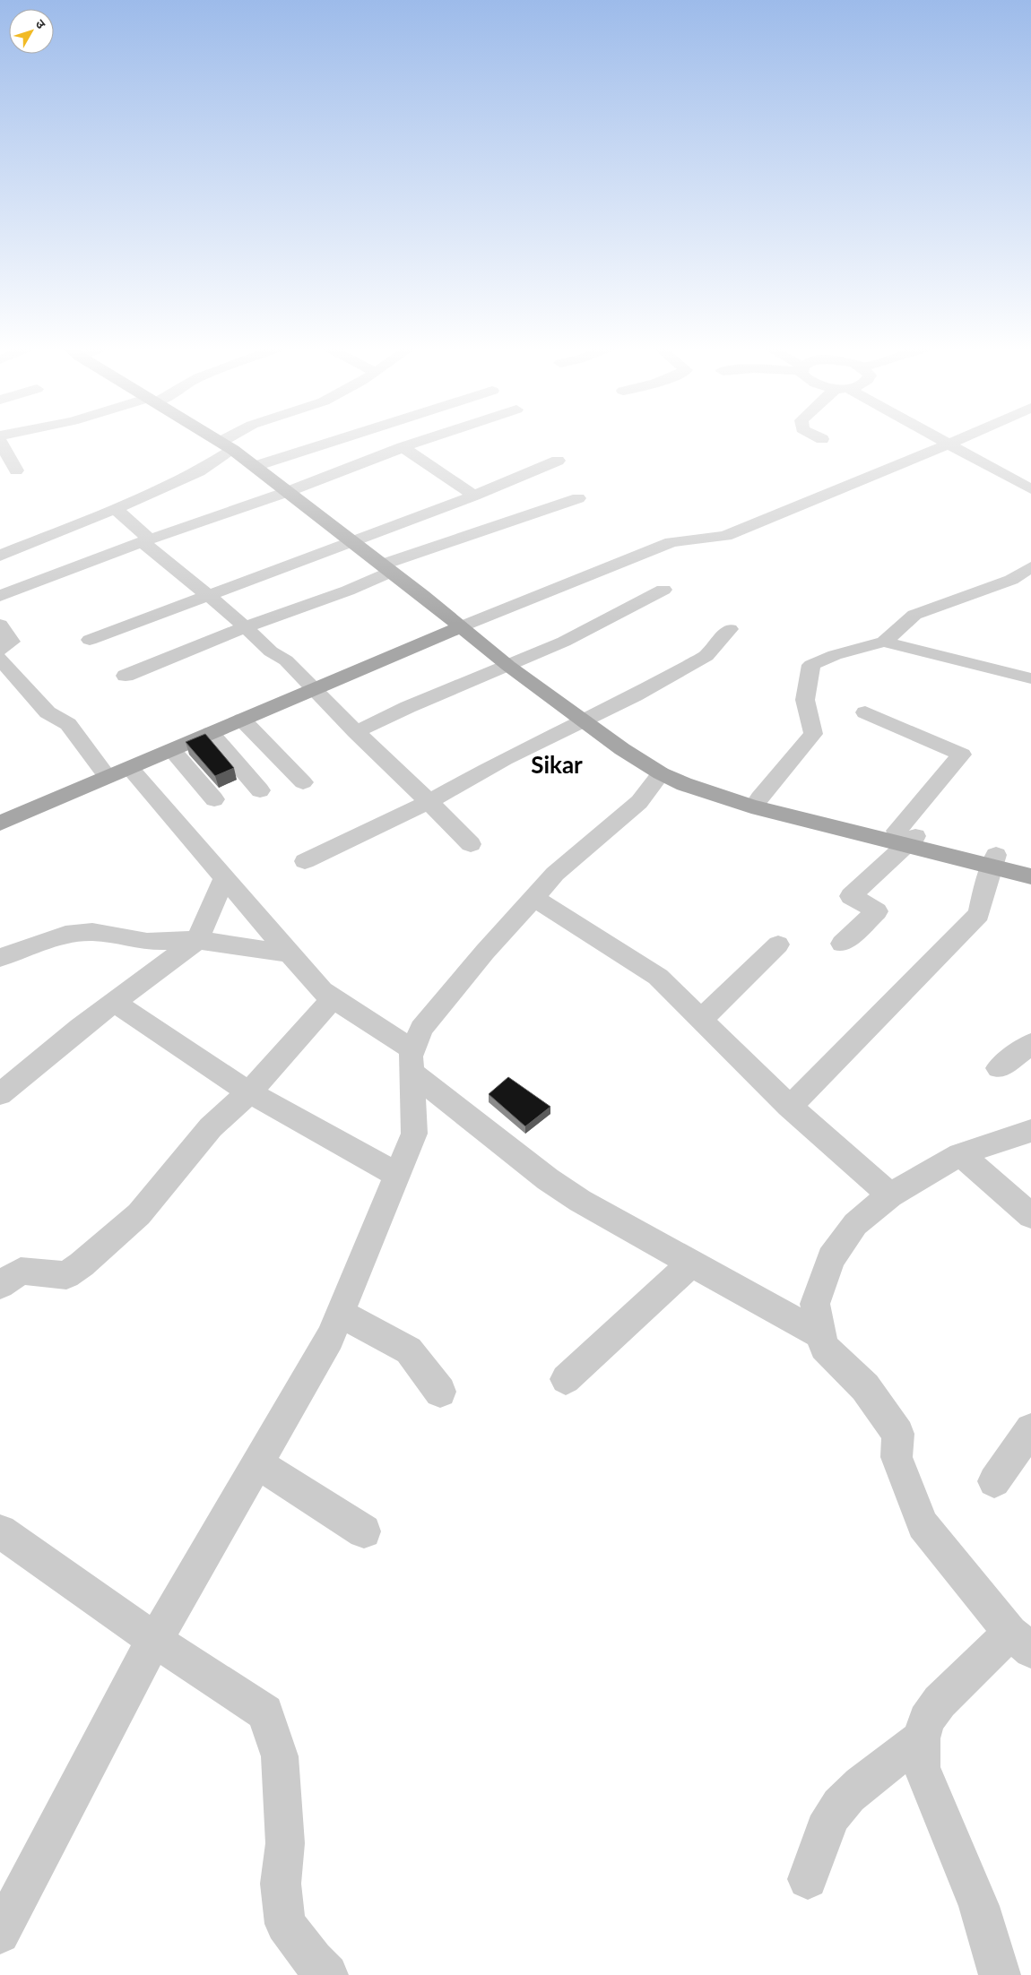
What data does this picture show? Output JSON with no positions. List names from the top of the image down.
{
  "districts": ["Sikar"],
  "north": "top right"
}
